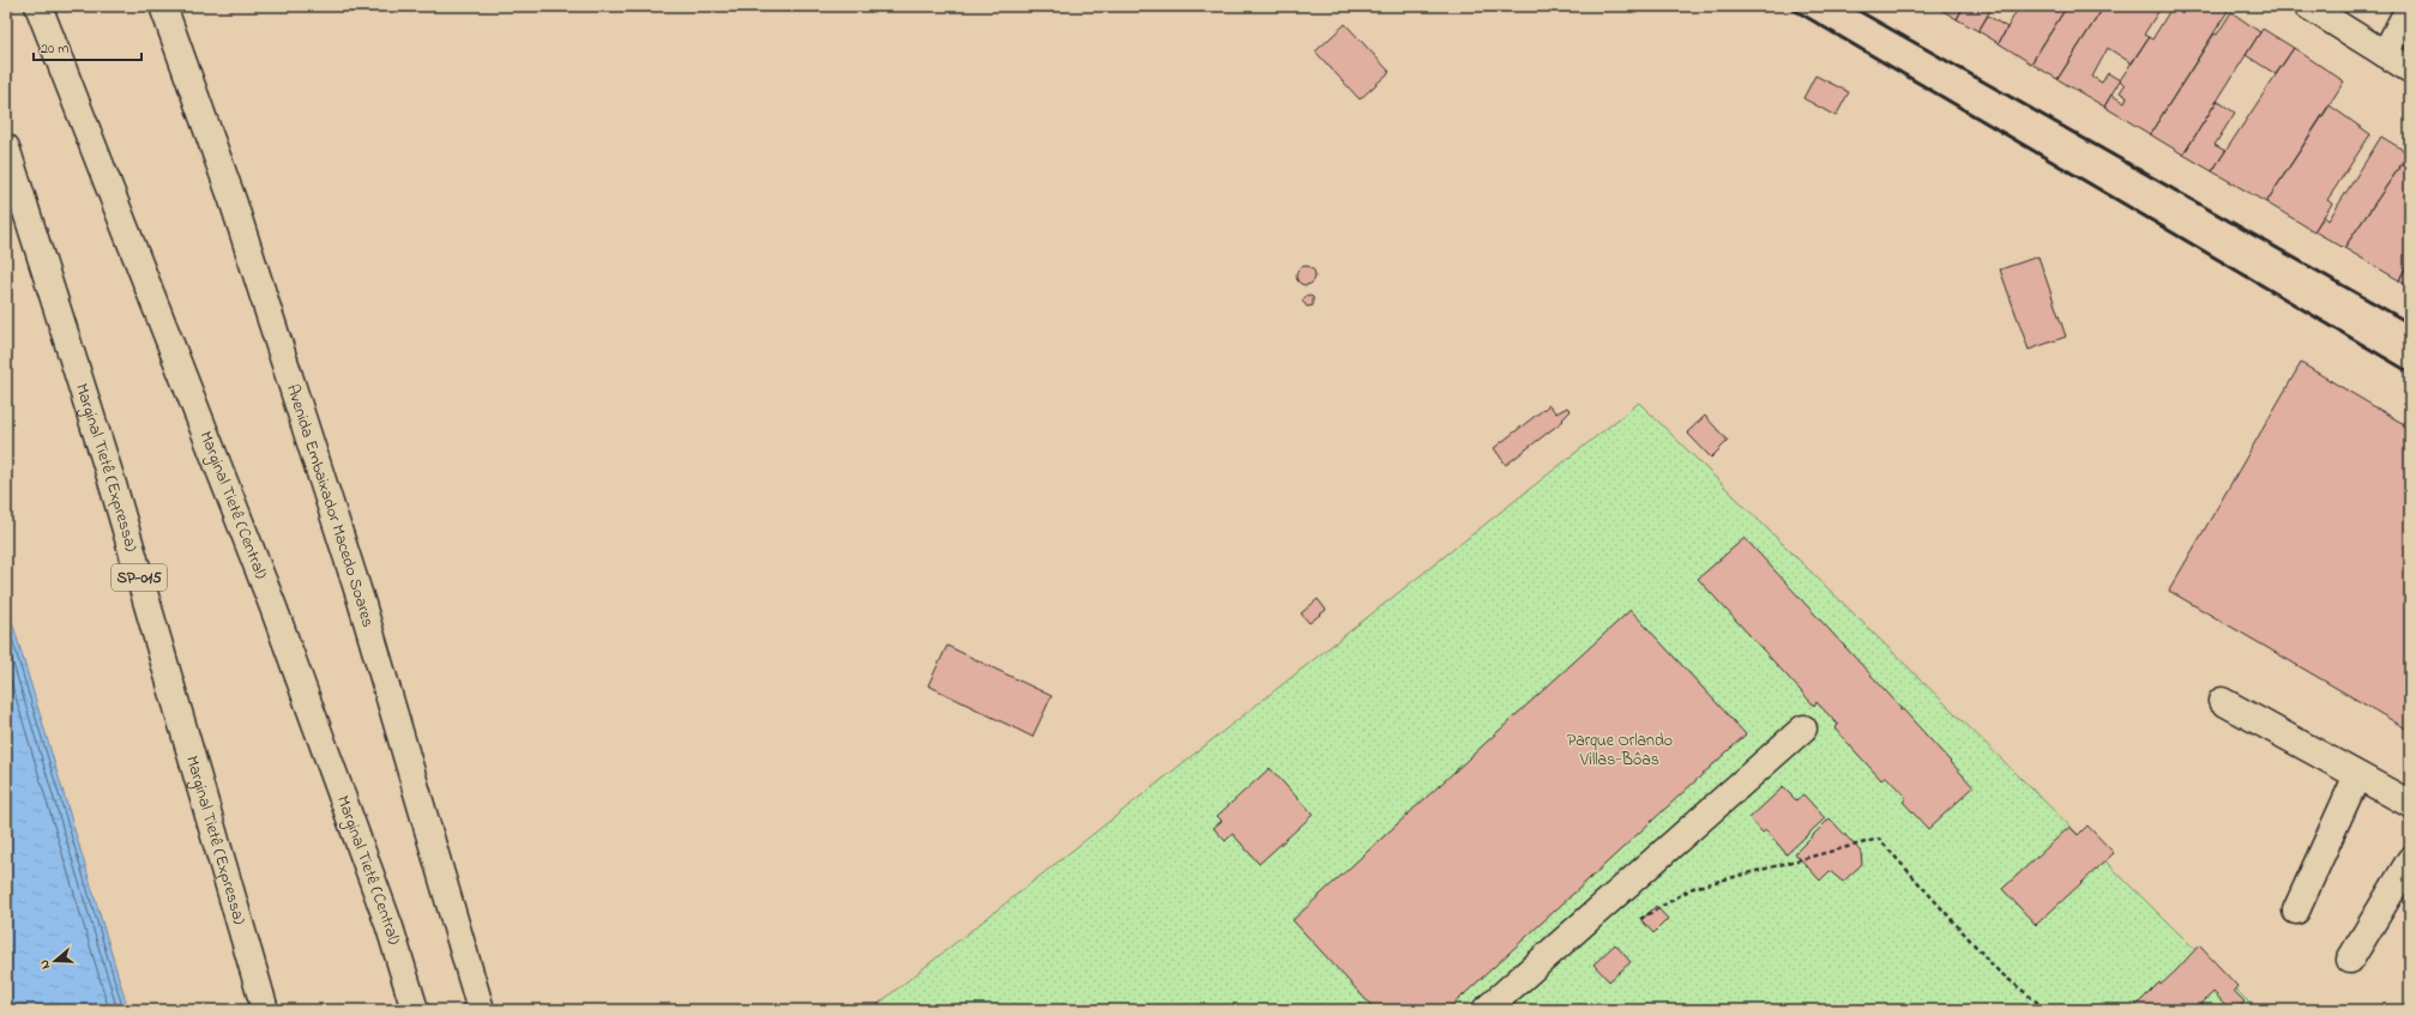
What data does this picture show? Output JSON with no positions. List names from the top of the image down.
{
  "streets": {
    "main road": [
      "Marginal Tietê (Expressa)",
      "Marginal Tietê (Central)",
      "Avenida Embaixador Macedo Soares",
      "SP-015"
    ]
  },
  "parks": ["Parque Orlando Villas-Bôas"],
  "scale_bar": "20 m",
  "north": "left"
}
